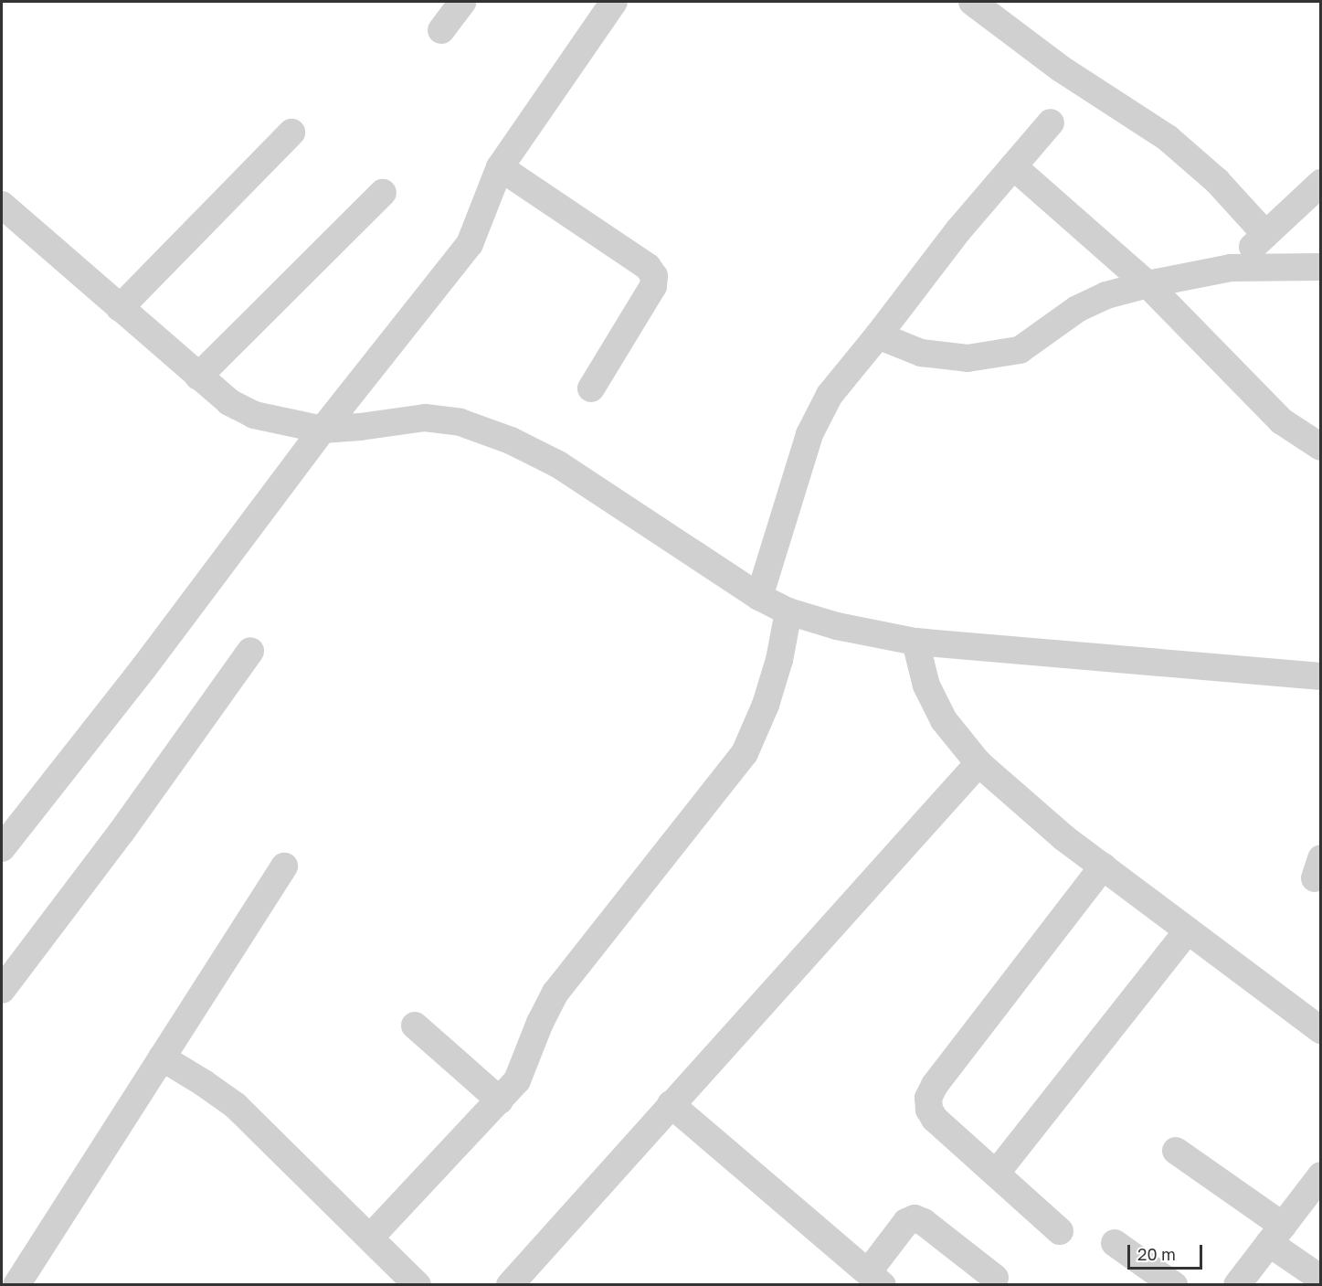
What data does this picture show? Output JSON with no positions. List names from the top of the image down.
{
  "scale_bar": "20 m"
}
